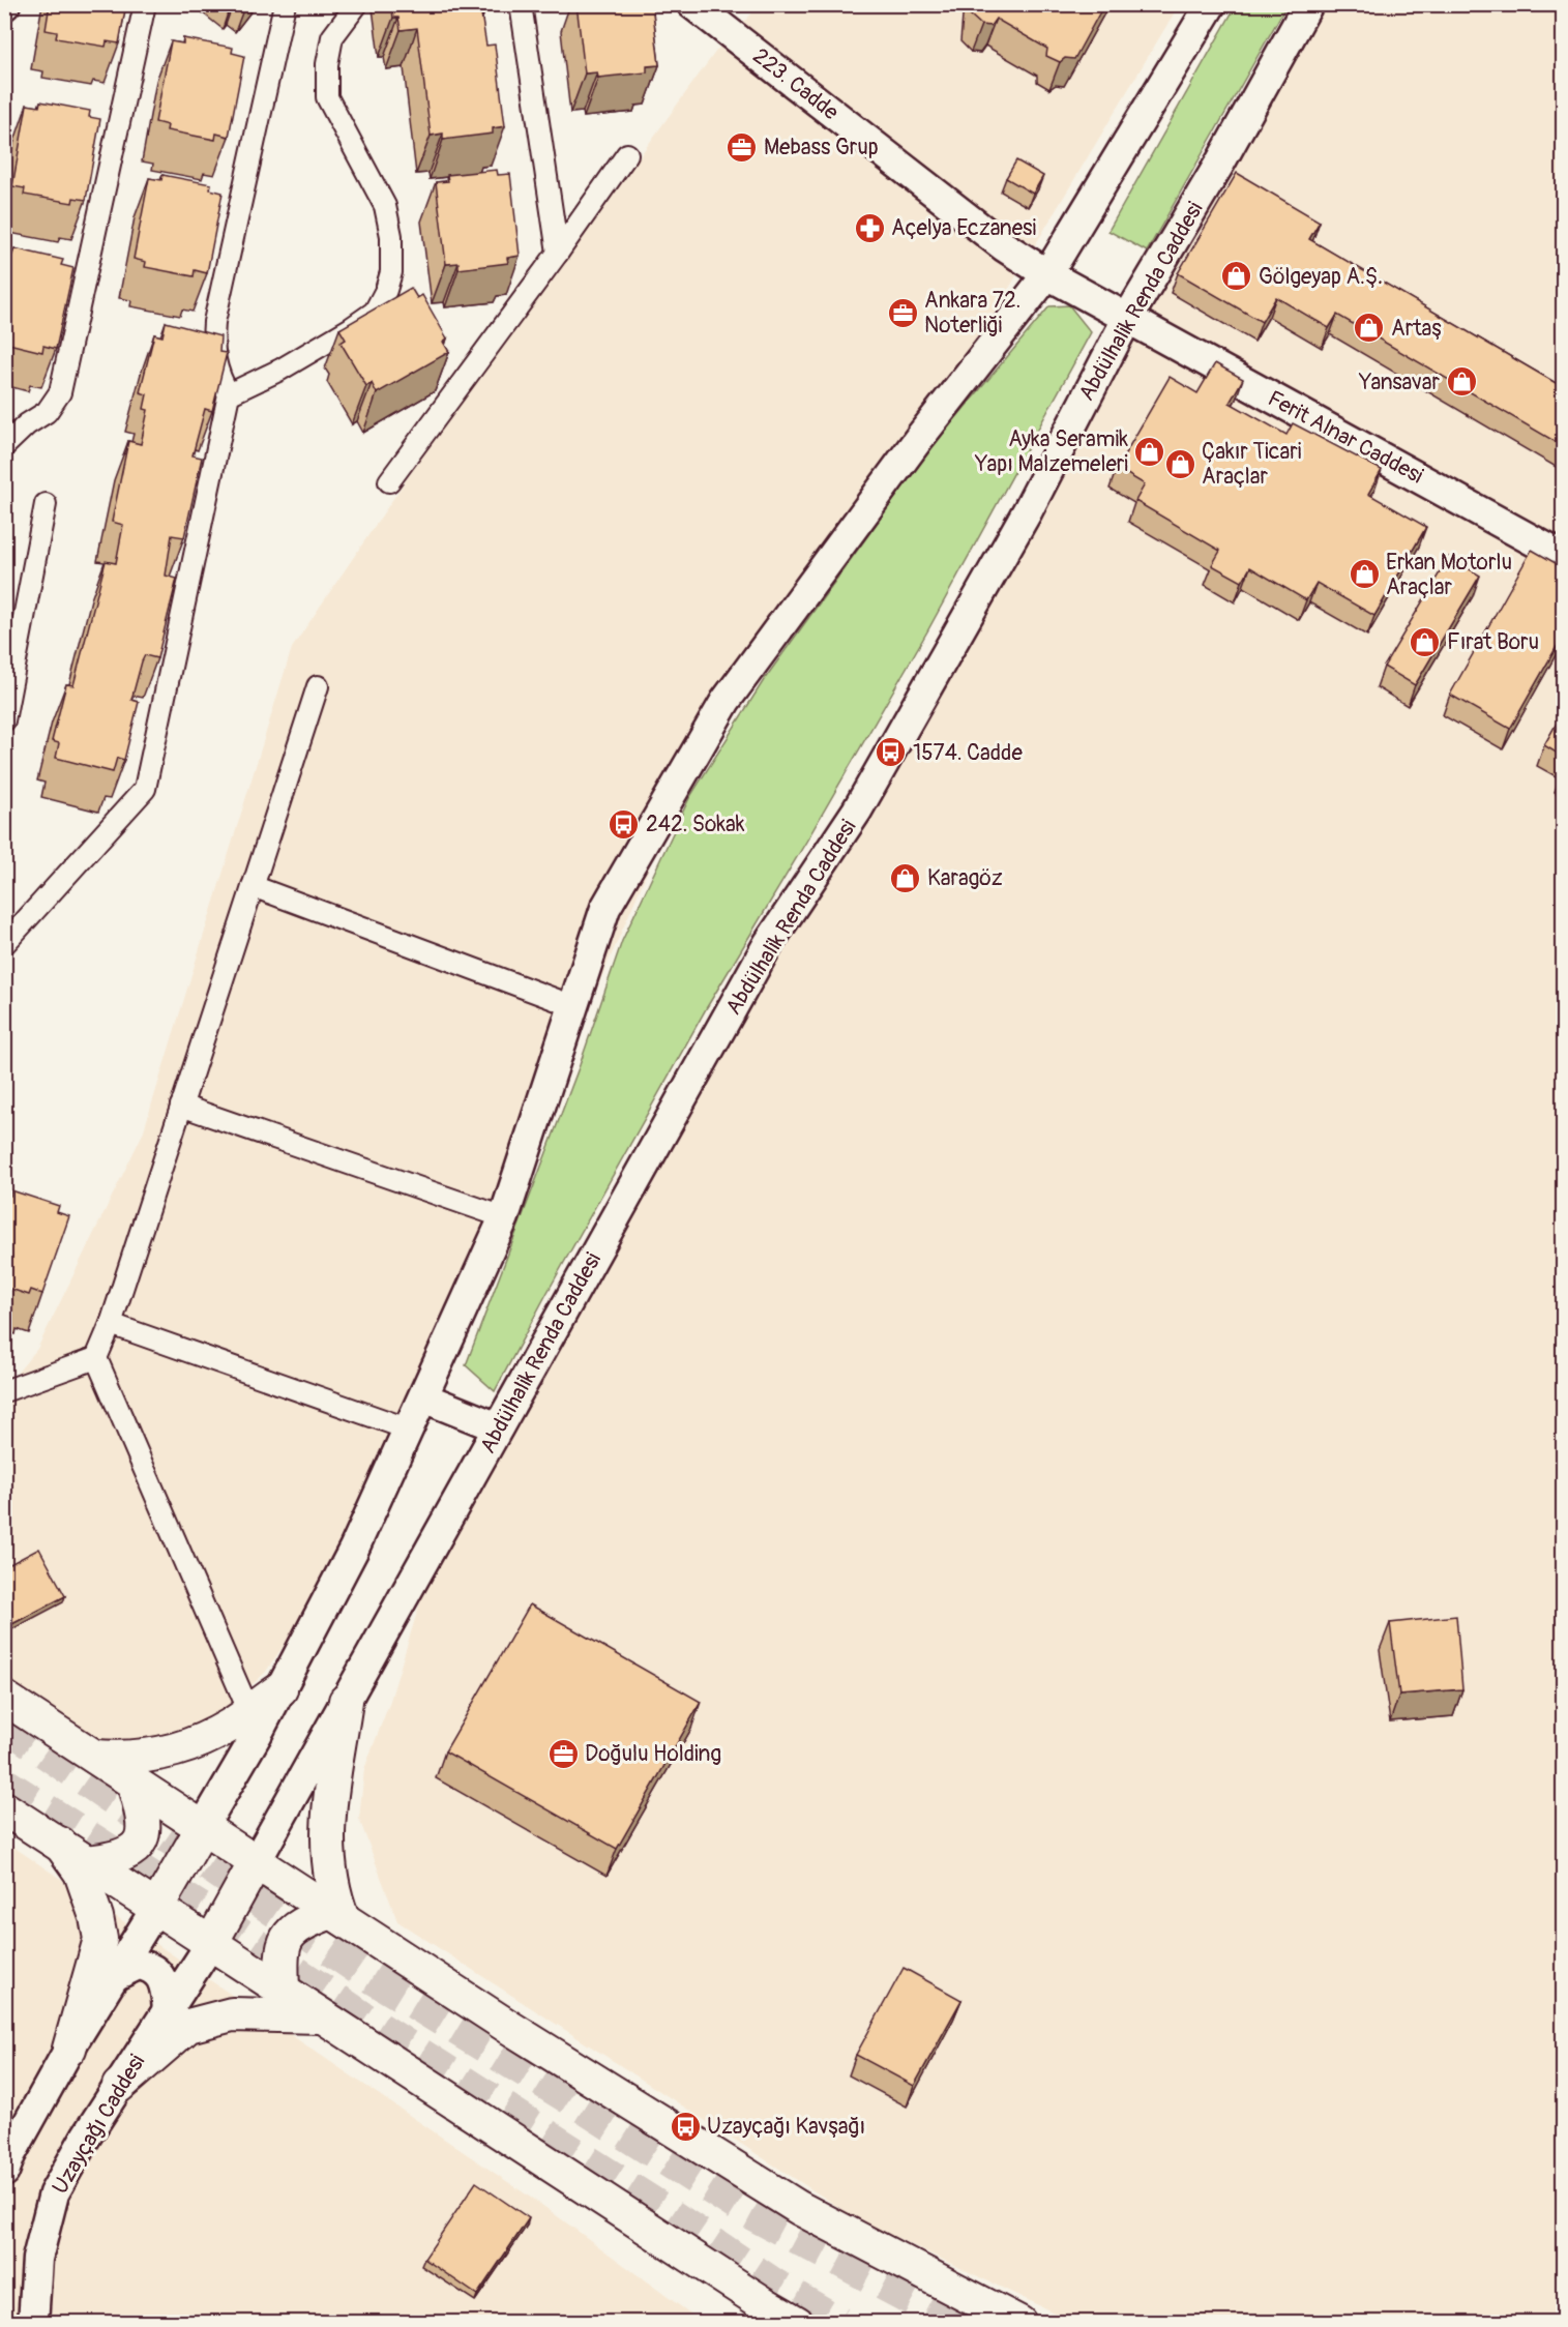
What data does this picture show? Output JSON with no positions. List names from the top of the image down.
{
  "streets": {
    "main road": [
      "223. Cadde",
      "Abdülhalik Renda Caddesi",
      "Ferit Alnar Caddesi",
      "Uzayçağı Caddesi"
    ]
  },
  "crossings": [
    ["223. Cadde", "Abdülhalik Renda Caddesi"],
    ["223. Cadde", "Ferit Alnar Caddesi"],
    ["Abdülhalik Renda Caddesi", "Ferit Alnar Caddesi"]
  ],
  "places": {
    "office": ["Mebass Grup", "Ankara 72. Noterliği", "Doğulu Holding"],
    "pharmacy": ["Açelya Eczanesi"],
    "shop": [
      "Gölgeyap A.Ş.",
      "Artaş",
      "Yansavar",
      "Ayka Seramik Yapı Malzemeleri",
      "Çakır Ticari Araçlar",
      "Erkan Motorlu Araçlar",
      "Fırat Boru",
      "Karagöz"
    ],
    "bus stop": ["1574. Cadde", "242. Sokak", "Uzayçağı Kavşağı"]
  }
}
